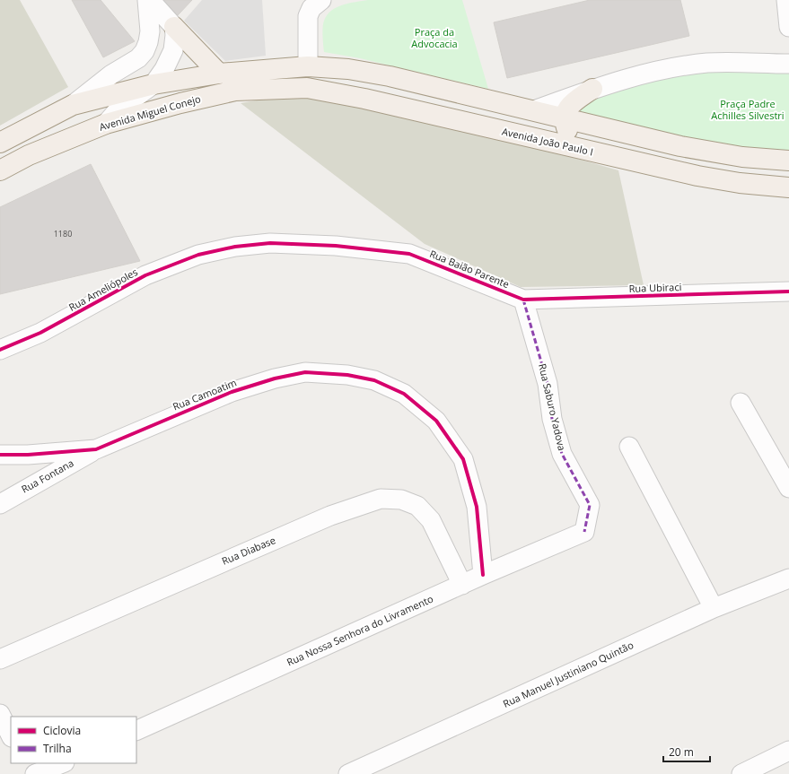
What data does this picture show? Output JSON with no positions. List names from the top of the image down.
{
  "streets": {
    "main road": ["Avenida Miguel Conejo", "Avenida João Paulo I"],
    "street": [
      "Rua Baião Parente",
      "Rua Ubiraci",
      "Rua Ameliópoles",
      "Rua Camoatim",
      "Rua Saburo Yadova",
      "Rua Fontana",
      "Rua Diabase",
      "Rua Nossa Senhora do Livramento",
      "Rua Manuel Justiniano Quintão"
    ]
  },
  "crossings": [
    ["Avenida Miguel Conejo", "Avenida João Paulo I"],
    ["Rua Baião Parente", "Rua Ubiraci"],
    ["Rua Baião Parente", "Rua Ameliópoles"],
    ["Rua Baião Parente", "Rua Saburo Yadova"],
    ["Rua Ubiraci", "Rua Saburo Yadova"],
    ["Rua Camoatim", "Rua Fontana"],
    ["Rua Camoatim", "Rua Nossa Senhora do Livramento"],
    ["Rua Saburo Yadova", "Rua Nossa Senhora do Livramento"],
    ["Rua Diabase", "Rua Nossa Senhora do Livramento"]
  ],
  "parks": ["Praça da Advocacia", "Praça Padre Achilles Silvestri"],
  "house_numbers": ["1180"],
  "legend": ["Ciclovia", "Trilha"],
  "scale_bar": "20 m"
}
